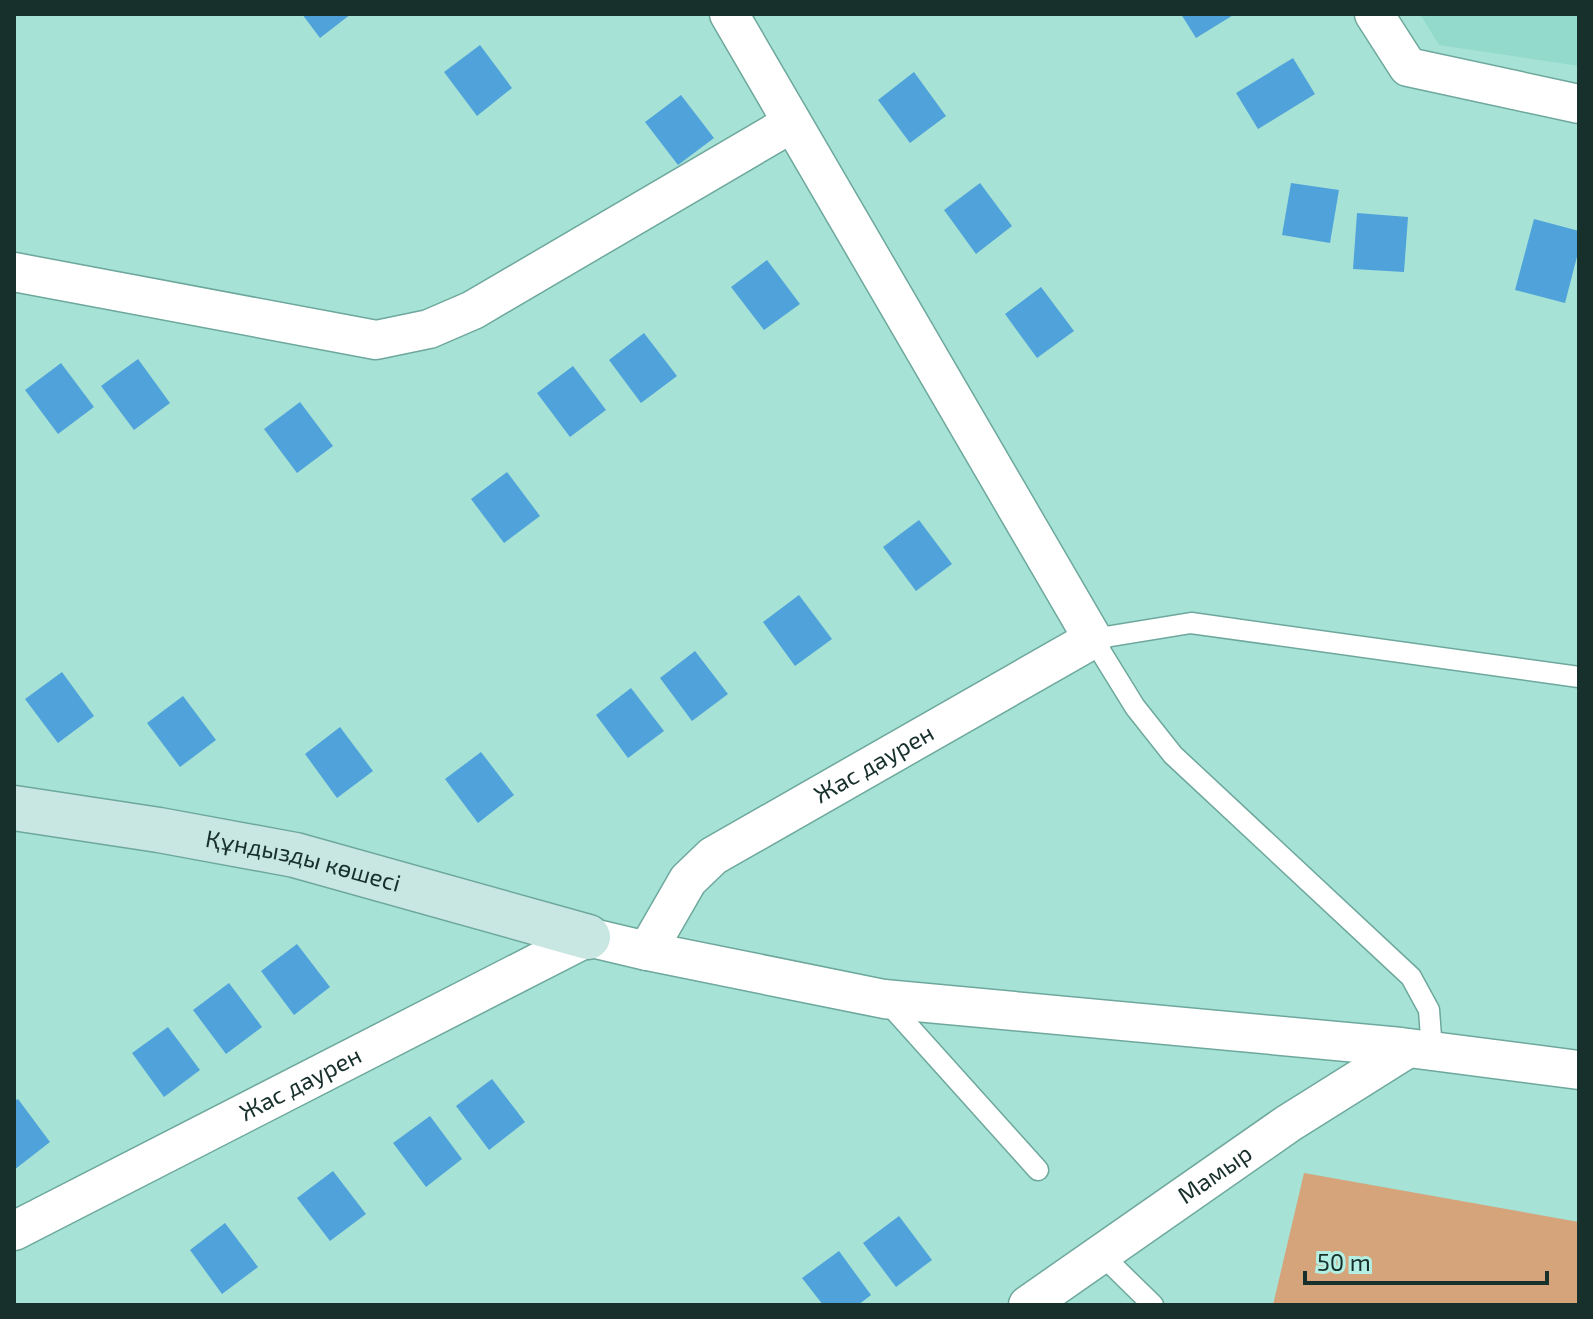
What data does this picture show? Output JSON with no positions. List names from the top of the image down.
{
  "streets": {
    "street": ["Жас даурен", "Құндызды көшесі", "Мамыр"]
  },
  "crossings": [
    ["Жас даурен", "Құндызды көшесі"]
  ],
  "scale_bar": "50 m"
}
